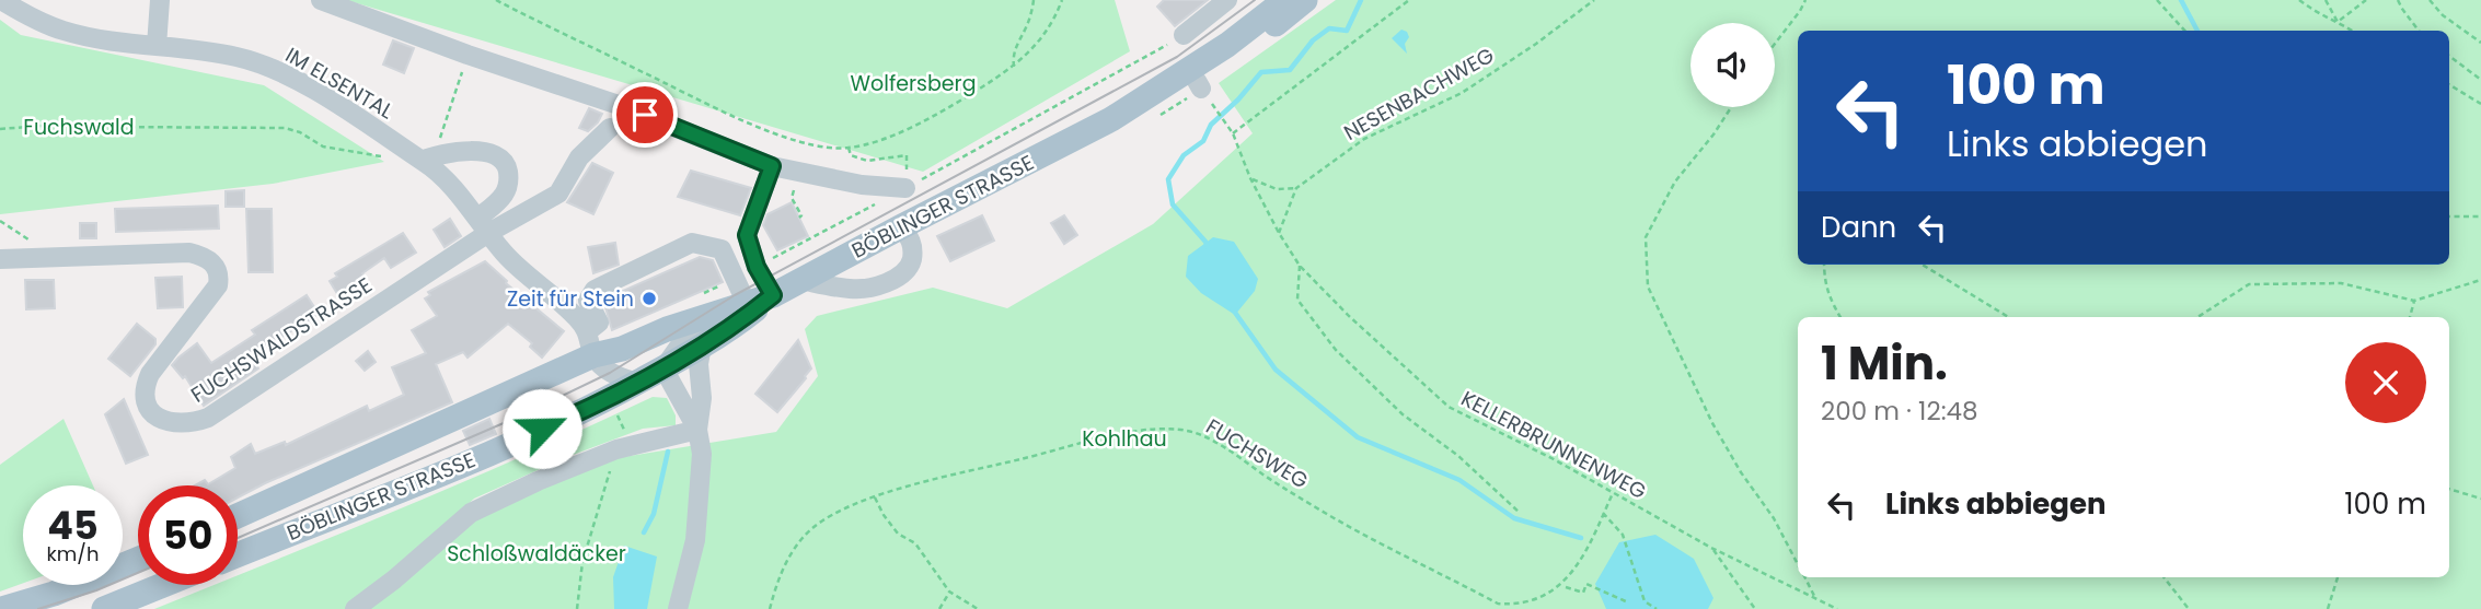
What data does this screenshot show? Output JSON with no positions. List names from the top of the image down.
{
  "streets": {
    "main road": ["BÖBLINGER STRASSE"],
    "street": ["IM ELSENTAL", "FUCHSWALDSTRASSE"],
    "path": ["NESENBACHWEG", "KELLERBRUNNENWEG", "FUCHSWEG"]
  },
  "crossings": [
    ["IM ELSENTAL", "FUCHSWALDSTRASSE"],
    ["BÖBLINGER STRASSE", "KELLERBRUNNENWEG"]
  ],
  "parks": [
    "Wolfersberg",
    "Fuchswald",
    "Kohlhau",
    "Schloßwaldäcker"
  ],
  "places": ["Zeit für Stein"],
  "page": {
    "turn": ["100 m", "Links abbiegen"],
    "then": "Dann",
    "heading": ["1 Min.", "200 m · 12:48"],
    "list": [
      {
        "name": "Links abbiegen",
        "value": "100 m"
      }
    ],
    "speed": "45 km/h",
    "limit": "50"
  }
}
